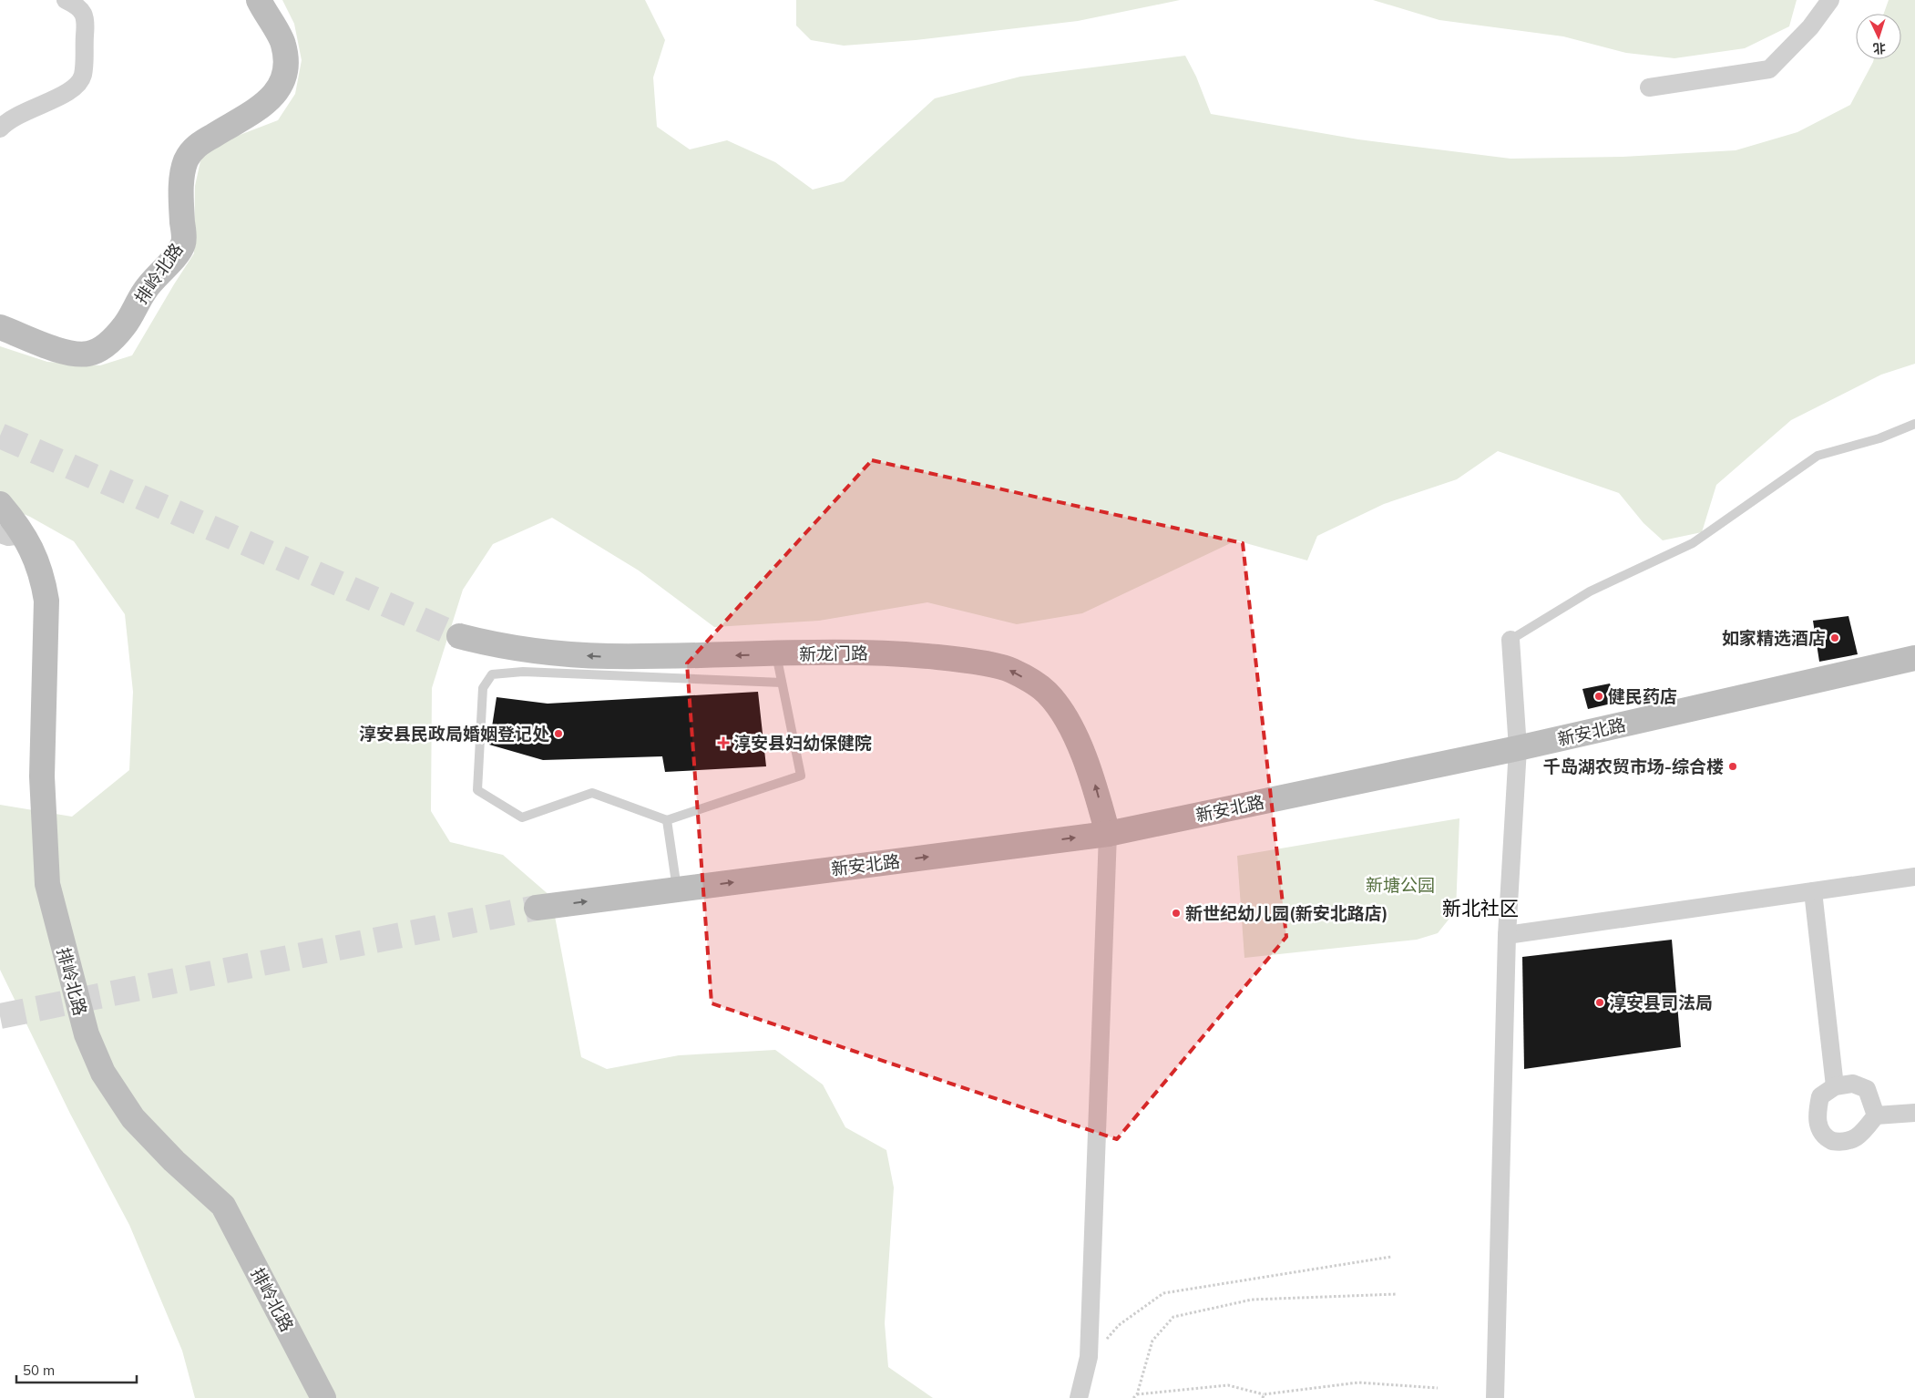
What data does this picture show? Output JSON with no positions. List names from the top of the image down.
{
  "streets": {
    "main road": ["排岭北路", "新龙门路", "新安北路"]
  },
  "crossings": [
    ["新龙门路", "新安北路"]
  ],
  "one_way": ["新龙门路", "新安北路"],
  "districts": ["新北社区"],
  "parks": ["新塘公园"],
  "places": {
    "other": [
      "如家精选酒店",
      "健民药店",
      "淳安县民政局婚姻登记处",
      "千岛湖农贸市场-综合楼",
      "新世纪幼儿园(新安北路店)",
      "淳安县司法局"
    ],
    "health": ["淳安县妇幼保健院"]
  },
  "scale_bar": "50 m",
  "north": "bottom"
}
